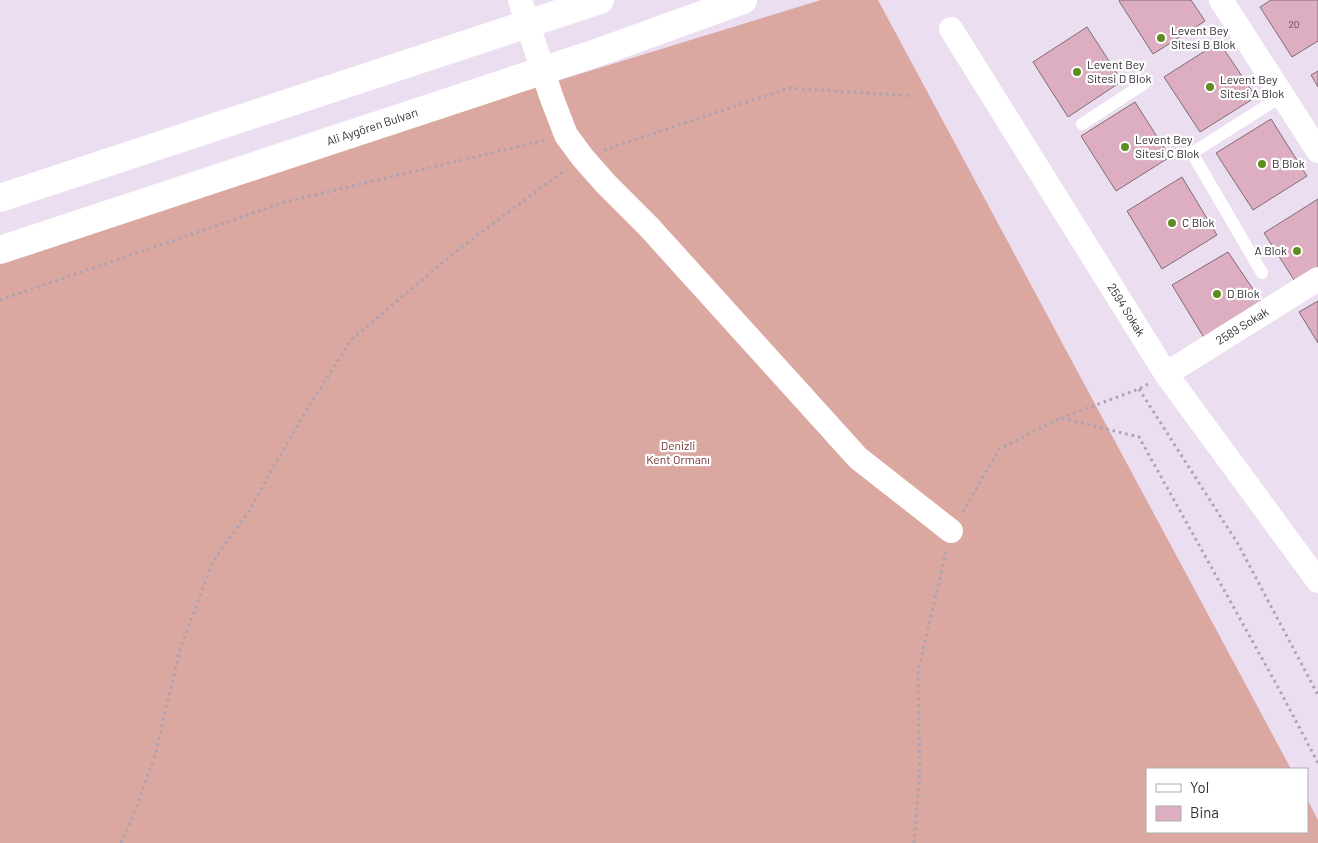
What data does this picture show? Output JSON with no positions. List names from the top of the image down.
{
  "streets": {
    "main road": ["Ali Aygören Bulvarı"],
    "street": ["2594 Sokak", "2589 Sokak"]
  },
  "crossings": [
    ["2594 Sokak", "2589 Sokak"]
  ],
  "parks": ["Denizli Kent Ormanı"],
  "places": [
    "Levent Bey Sitesi B Blok",
    "Levent Bey Sitesi D Blok",
    "Levent Bey Sitesi A Blok",
    "Levent Bey Sitesi C Blok",
    "B Blok",
    "C Blok",
    "A Blok",
    "D Blok"
  ],
  "house_numbers": ["20"],
  "legend": ["Yol", "Bina"]
}
